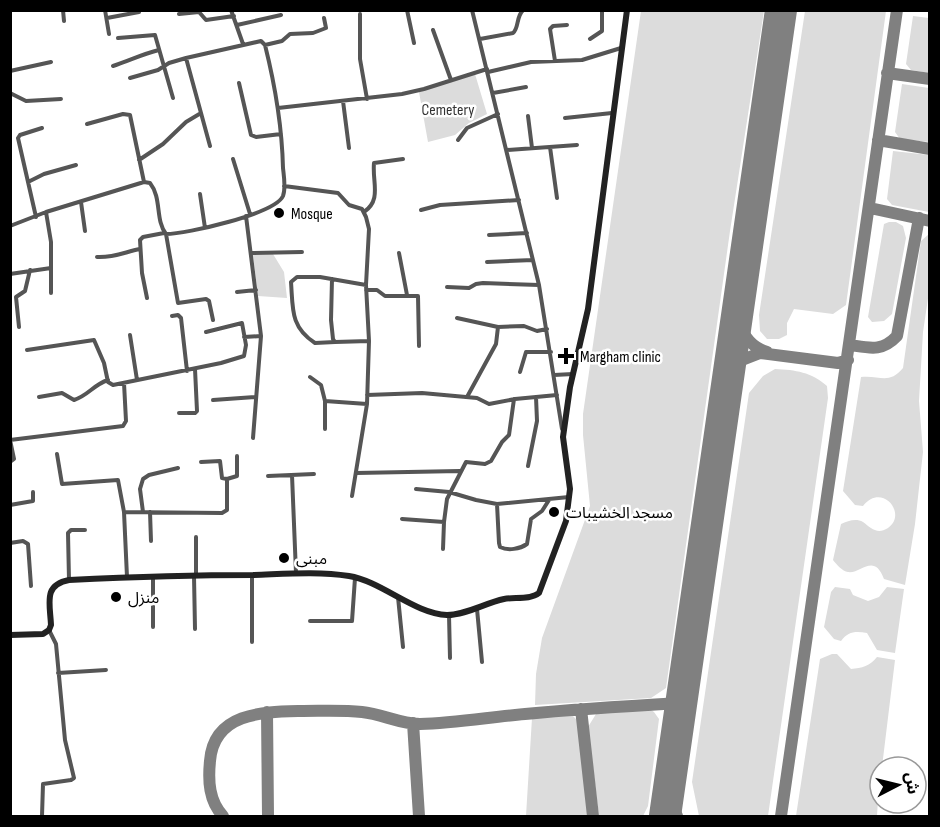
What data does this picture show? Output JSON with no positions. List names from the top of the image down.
{
  "parks": ["Cemetery"],
  "places": {
    "other": [
      "Mosque",
      "مسجد الخشيبات",
      "مبنى",
      "منزل"
    ],
    "health": ["Margham clinic"]
  },
  "north": "right"
}
